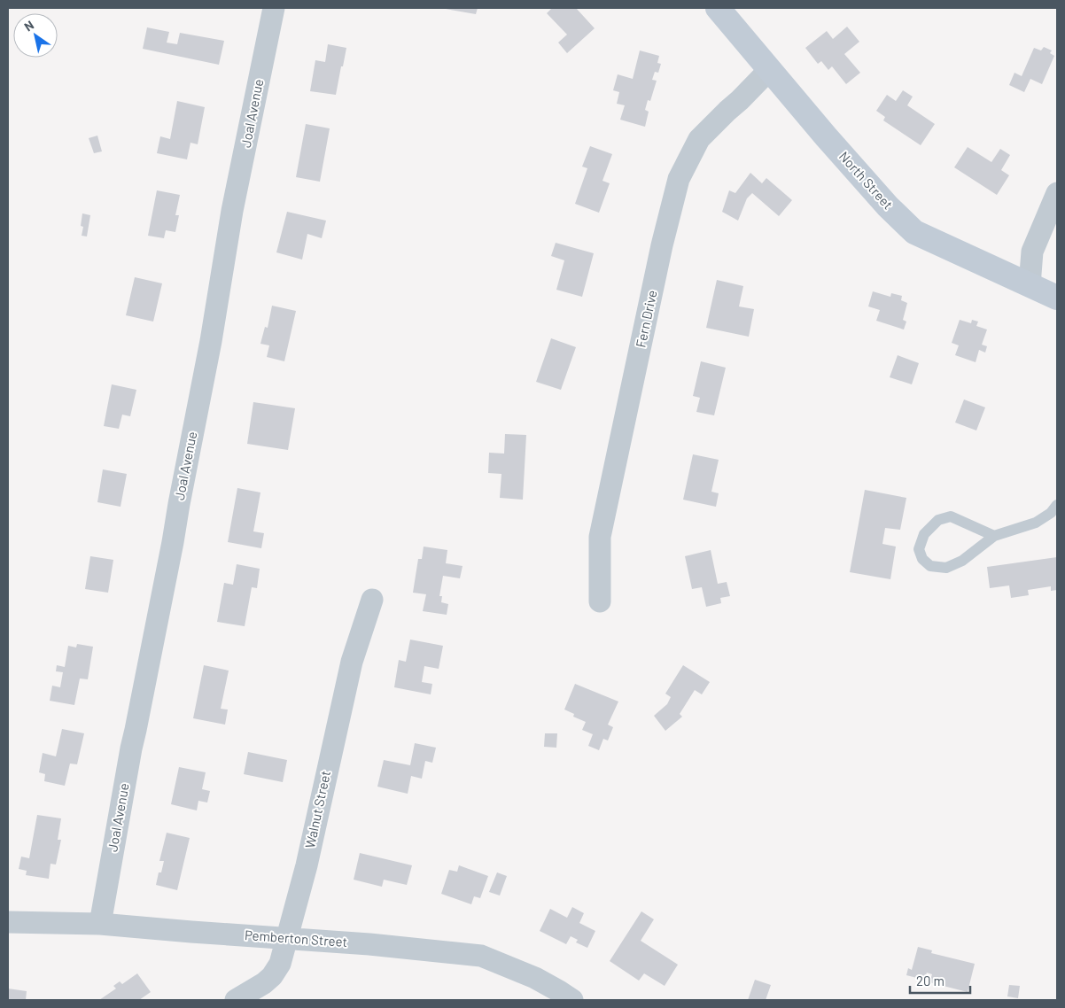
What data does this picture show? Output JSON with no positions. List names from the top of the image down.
{
  "streets": {
    "street": [
      "Joal Avenue",
      "North Street",
      "Fern Drive",
      "Walnut Street",
      "Pemberton Street"
    ]
  },
  "crossings": [
    ["Joal Avenue", "Pemberton Street"],
    ["North Street", "Fern Drive"],
    ["Walnut Street", "Pemberton Street"]
  ],
  "scale_bar": "20 m",
  "north": "top left"
}
